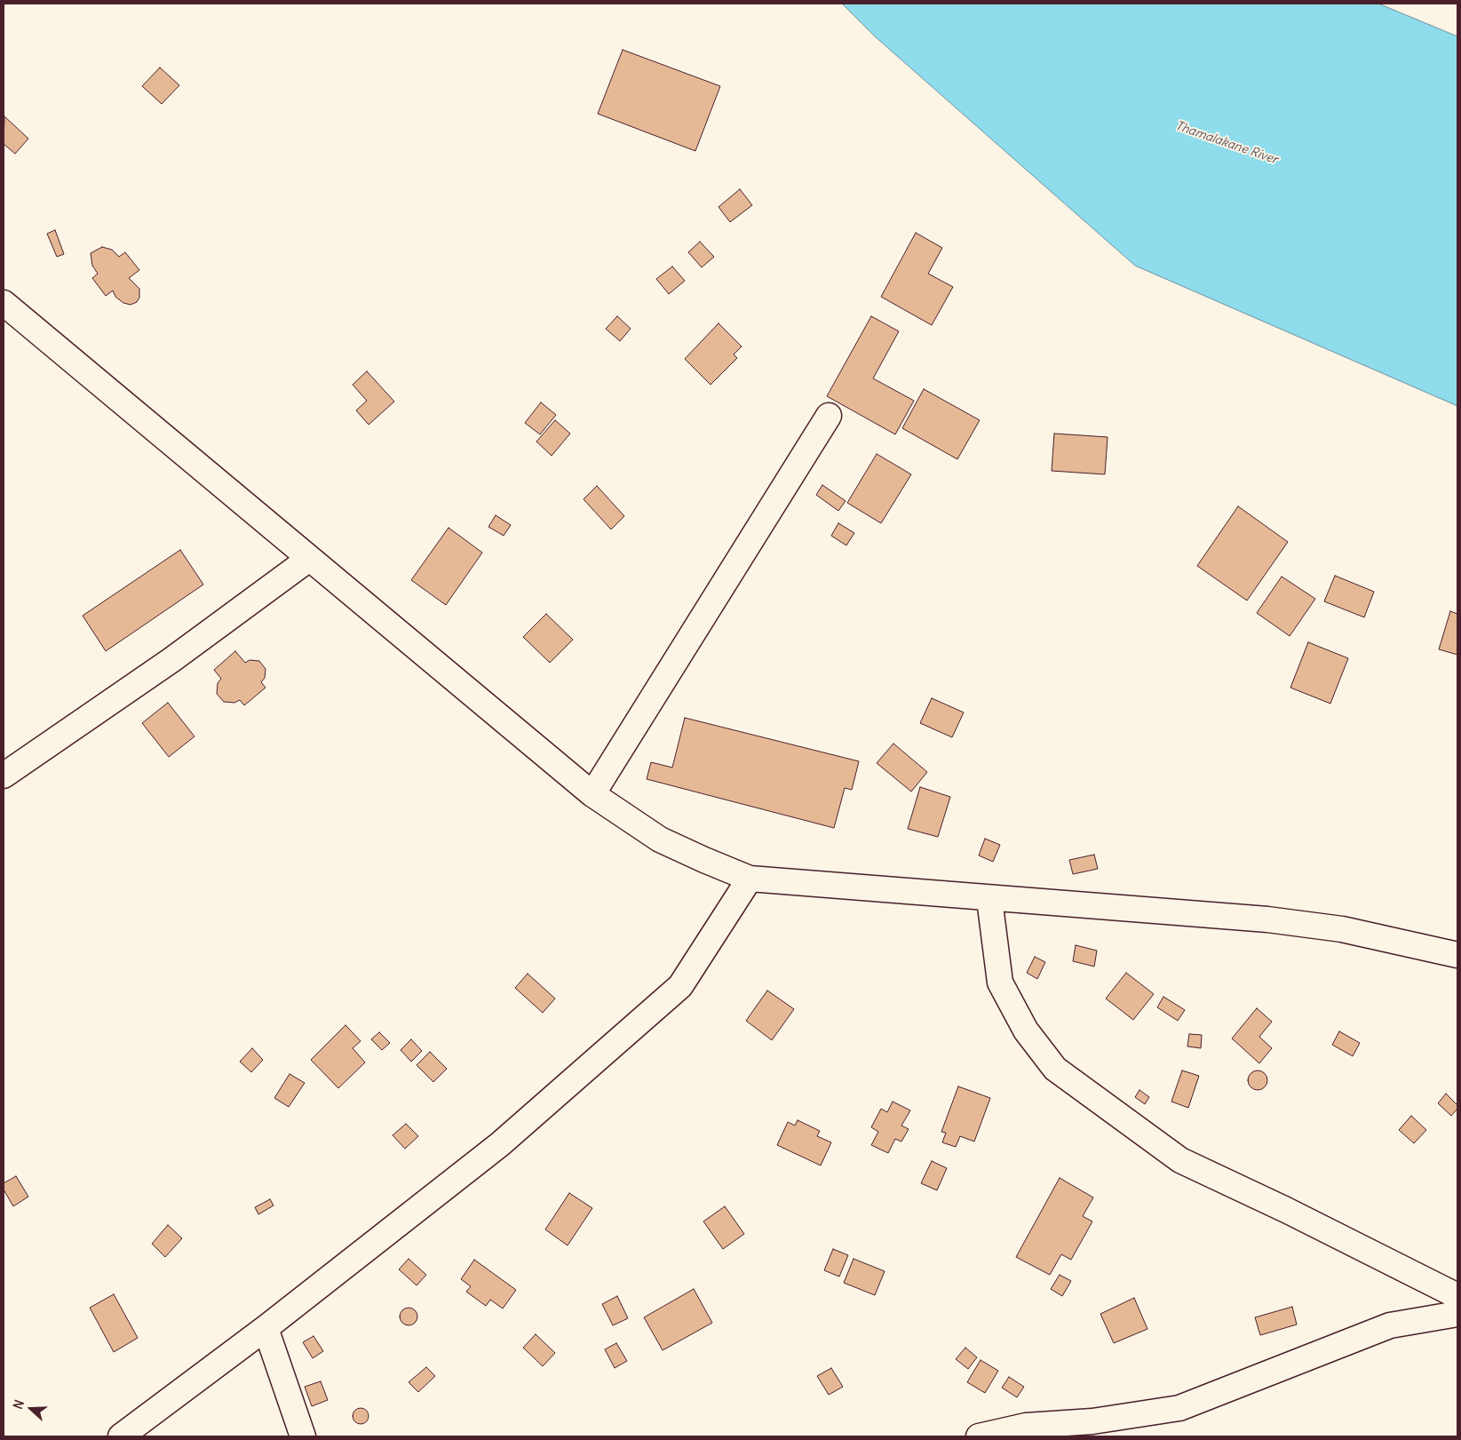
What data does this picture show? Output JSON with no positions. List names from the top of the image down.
{
  "water": ["Thamalakane River"],
  "north": "left"
}
